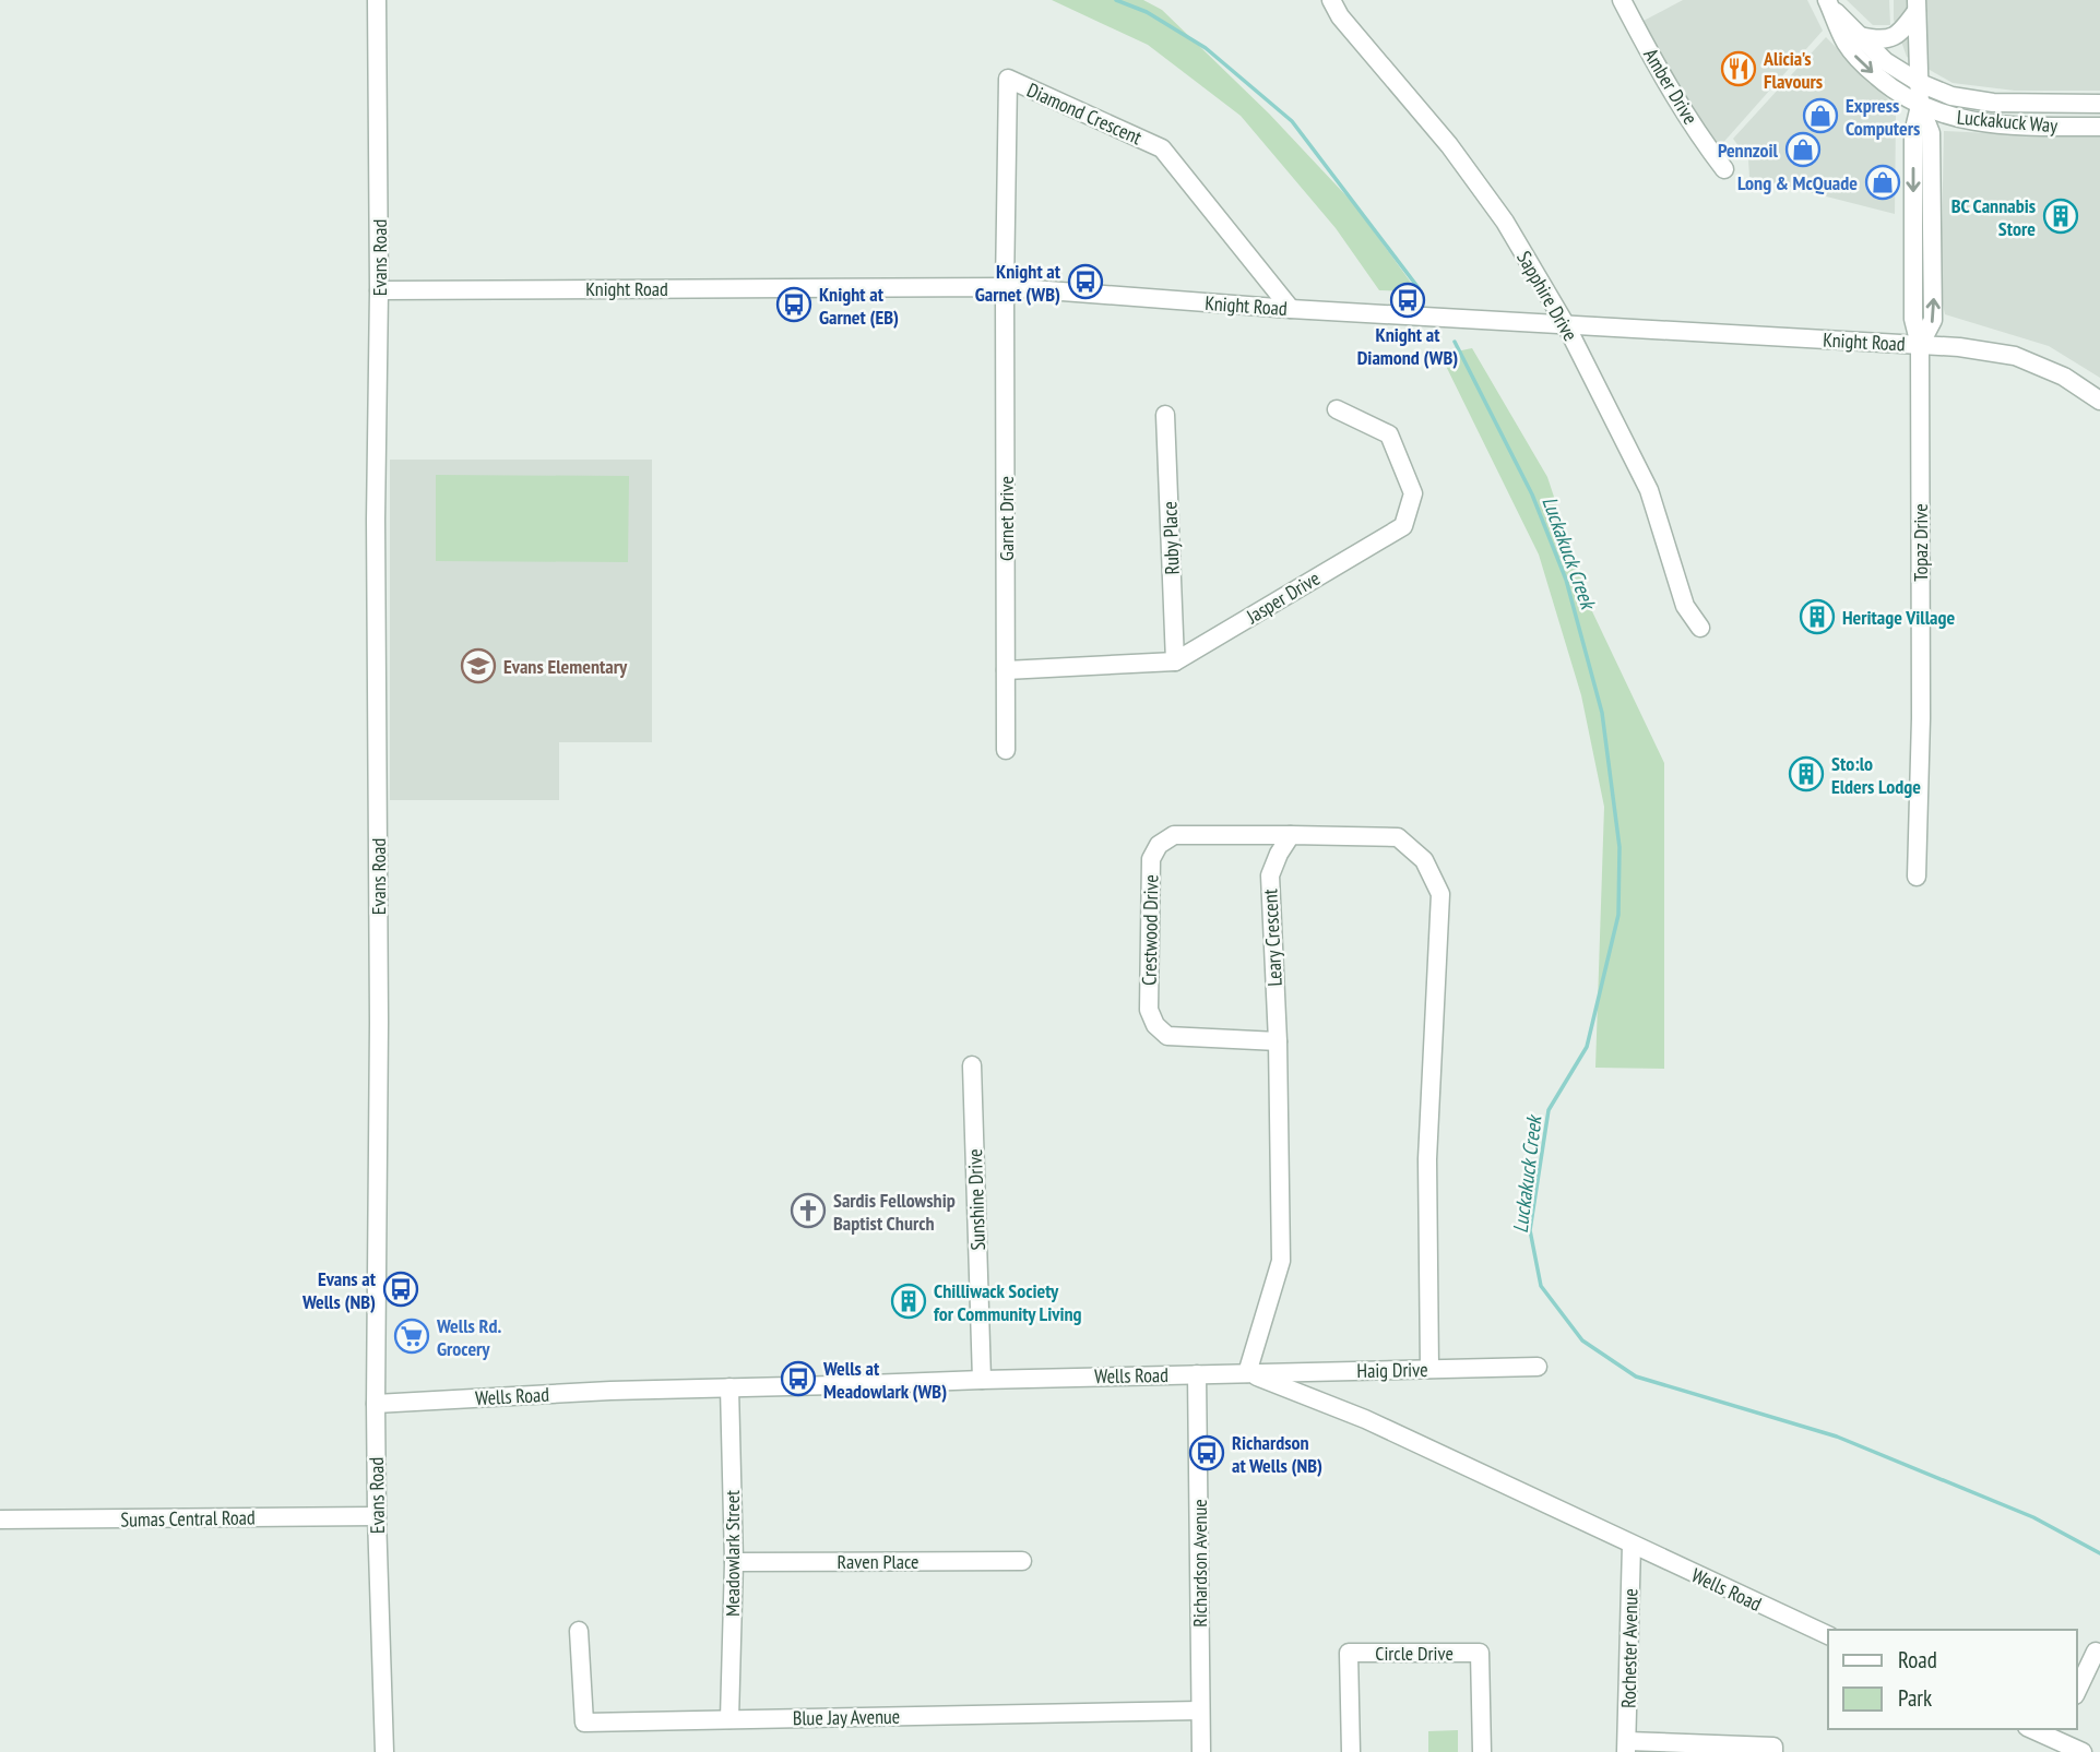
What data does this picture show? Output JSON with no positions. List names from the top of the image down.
{
  "streets": {
    "street": [
      "Amber Drive",
      "Diamond Crescent",
      "Luckakuck Way",
      "Evans Road",
      "Knight Road",
      "Sapphire Drive",
      "Garnet Drive",
      "Ruby Place",
      "Topaz Drive",
      "Jasper Drive",
      "Crestwood Drive",
      "Leary Crescent",
      "Sunshine Drive",
      "Haig Drive",
      "Wells Road",
      "Sumas Central Road",
      "Meadowlark Street",
      "Raven Place",
      "Richardson Avenue",
      "Rochester Avenue",
      "Circle Drive",
      "Blue Jay Avenue"
    ]
  },
  "crossings": [
    ["Diamond Crescent", "Knight Road"],
    ["Diamond Crescent", "Garnet Drive"],
    ["Luckakuck Way", "Topaz Drive"],
    ["Evans Road", "Knight Road"],
    ["Evans Road", "Wells Road"],
    ["Evans Road", "Sumas Central Road"],
    ["Knight Road", "Sapphire Drive"],
    ["Knight Road", "Garnet Drive"],
    ["Knight Road", "Topaz Drive"],
    ["Garnet Drive", "Jasper Drive"],
    ["Ruby Place", "Jasper Drive"],
    ["Crestwood Drive", "Leary Crescent"],
    ["Leary Crescent", "Haig Drive"],
    ["Leary Crescent", "Wells Road"],
    ["Sunshine Drive", "Wells Road"],
    ["Haig Drive", "Wells Road"],
    ["Wells Road", "Meadowlark Street"],
    ["Wells Road", "Richardson Avenue"],
    ["Wells Road", "Rochester Avenue"],
    ["Meadowlark Street", "Raven Place"],
    ["Meadowlark Street", "Blue Jay Avenue"],
    ["Richardson Avenue", "Blue Jay Avenue"]
  ],
  "water": ["Luckakuck Creek"],
  "places": {
    "restaurant": ["Alicia's Flavours"],
    "shop": ["Express Computers", "Pennzoil", "Long & McQuade"],
    "building": [
      "BC Cannabis Store",
      "Heritage Village",
      "Sto:lo Elders Lodge",
      "Chilliwack Society for Community Living"
    ],
    "bus stop": [
      "Knight at Garnet (WB)",
      "Knight at Diamond (WB)",
      "Knight at Garnet (EB)",
      "Evans at Wells (NB)",
      "Wells at Meadowlark (WB)",
      "Richardson at Wells (NB)"
    ],
    "school or university": ["Evans Elementary"],
    "church": ["Sardis Fellowship Baptist Church"],
    "supermarket": ["Wells Rd. Grocery"]
  },
  "legend": ["Road", "Park"]
}
